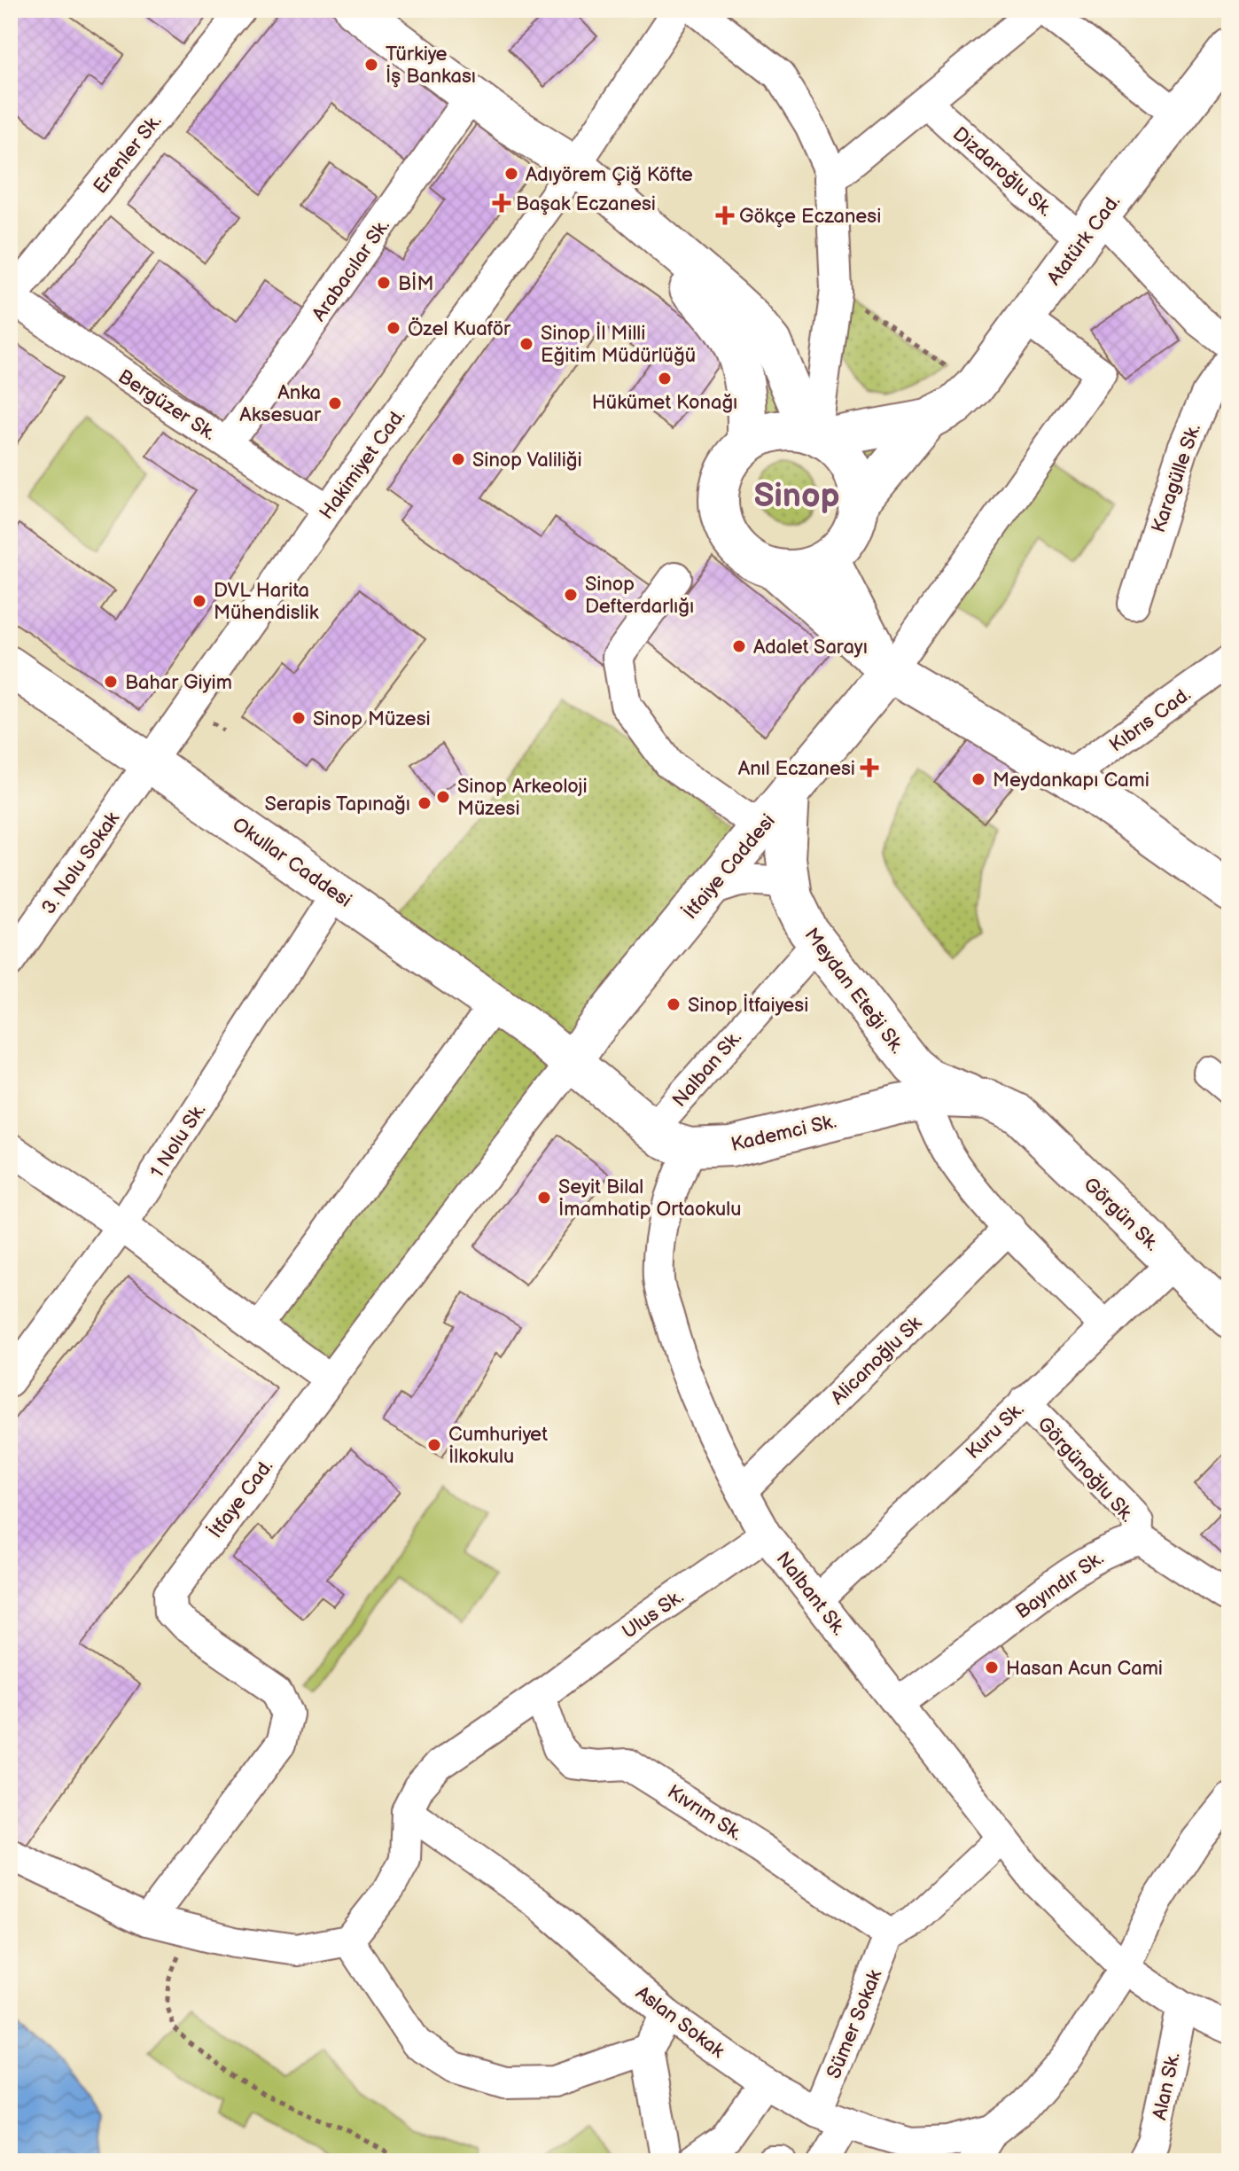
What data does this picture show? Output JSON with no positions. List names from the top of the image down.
{
  "streets": {
    "main road": [
      "Atatürk Cad.",
      "Okullar Caddesi",
      "İtfaiye Caddesi",
      "Meydan Eteği Sk.",
      "Kademci Sk.",
      "Görgün Sk."
    ],
    "street": [
      "Erenler Sk.",
      "Dizdaroğlu Sk.",
      "Arabacılar Sk.",
      "Bergüzer Sk.",
      "Hakimiyet Cad.",
      "Karagülle Sk.",
      "Kıbrıs Cad.",
      "3. Nolu Sokak",
      "Nalban Sk.",
      "1 Nolu Sk.",
      "Alicanoğlu Sk",
      "Kuru Sk.",
      "Görgünoğlu Sk.",
      "İtfaye Cad.",
      "Bayındır Sk.",
      "Nalbant Sk.",
      "Ulus Sk.",
      "Kıvrım Sk.",
      "Aslan Sokak",
      "Sümer Sokak",
      "Alan Sk."
    ]
  },
  "crossings": [
    ["Erenler Sk.", "Bergüzer Sk."],
    ["Dizdaroğlu Sk.", "Atatürk Cad."],
    ["Arabacılar Sk.", "Bergüzer Sk."],
    ["Bergüzer Sk.", "Hakimiyet Cad."],
    ["Hakimiyet Cad.", "Okullar Caddesi"],
    ["Hakimiyet Cad.", "3. Nolu Sokak"],
    ["Okullar Caddesi", "3. Nolu Sokak"],
    ["Okullar Caddesi", "İtfaiye Caddesi"],
    ["Okullar Caddesi", "Kademci Sk."],
    ["Okullar Caddesi", "1 Nolu Sk."],
    ["Okullar Caddesi", "İtfaye Cad."],
    ["İtfaiye Caddesi", "Meydan Eteği Sk."],
    ["İtfaiye Caddesi", "Kademci Sk."],
    ["İtfaiye Caddesi", "İtfaye Cad."],
    ["Meydan Eteği Sk.", "Nalban Sk."],
    ["Meydan Eteği Sk.", "Kademci Sk."],
    ["Meydan Eteği Sk.", "Görgün Sk."],
    ["Nalban Sk.", "Kademci Sk."],
    ["Kademci Sk.", "Görgün Sk."],
    ["Kademci Sk.", "İtfaye Cad."],
    ["Kademci Sk.", "Nalbant Sk."],
    ["Görgün Sk.", "Kuru Sk."],
    ["Alicanoğlu Sk", "Nalbant Sk."],
    ["Kuru Sk.", "Görgünoğlu Sk."],
    ["Kuru Sk.", "Nalbant Sk."],
    ["Görgünoğlu Sk.", "Bayındır Sk."],
    ["Bayındır Sk.", "Nalbant Sk."],
    ["Nalbant Sk.", "Ulus Sk."],
    ["Nalbant Sk.", "Alan Sk."],
    ["Ulus Sk.", "Kıvrım Sk."],
    ["Ulus Sk.", "Aslan Sokak"],
    ["Kıvrım Sk.", "Sümer Sokak"],
    ["Aslan Sokak", "Sümer Sokak"]
  ],
  "districts": ["Sinop"],
  "places": {
    "other": [
      "Türkiye İş Bankası",
      "Adıyörem Çiğ Köfte",
      "BİM",
      "Özel Kuaför",
      "Sinop İl Milli Eğitim Müdürlüğü",
      "Hükümet Konağı",
      "Anka Aksesuar",
      "Sinop Valiliği",
      "Sinop Defterdarlığı",
      "DVL Harita Mühendislik",
      "Adalet Sarayı",
      "Bahar Giyim",
      "Sinop Müzesi",
      "Meydankapı Cami",
      "Sinop Arkeoloji Müzesi",
      "Serapis Tapınağı",
      "Sinop İtfaiyesi",
      "Seyit Bilal İmamhatip Ortaokulu",
      "Cumhuriyet İlkokulu",
      "Hasan Acun Cami"
    ],
    "health": ["Başak Eczanesi", "Gökçe Eczanesi", "Anıl Eczanesi"]
  }
}
